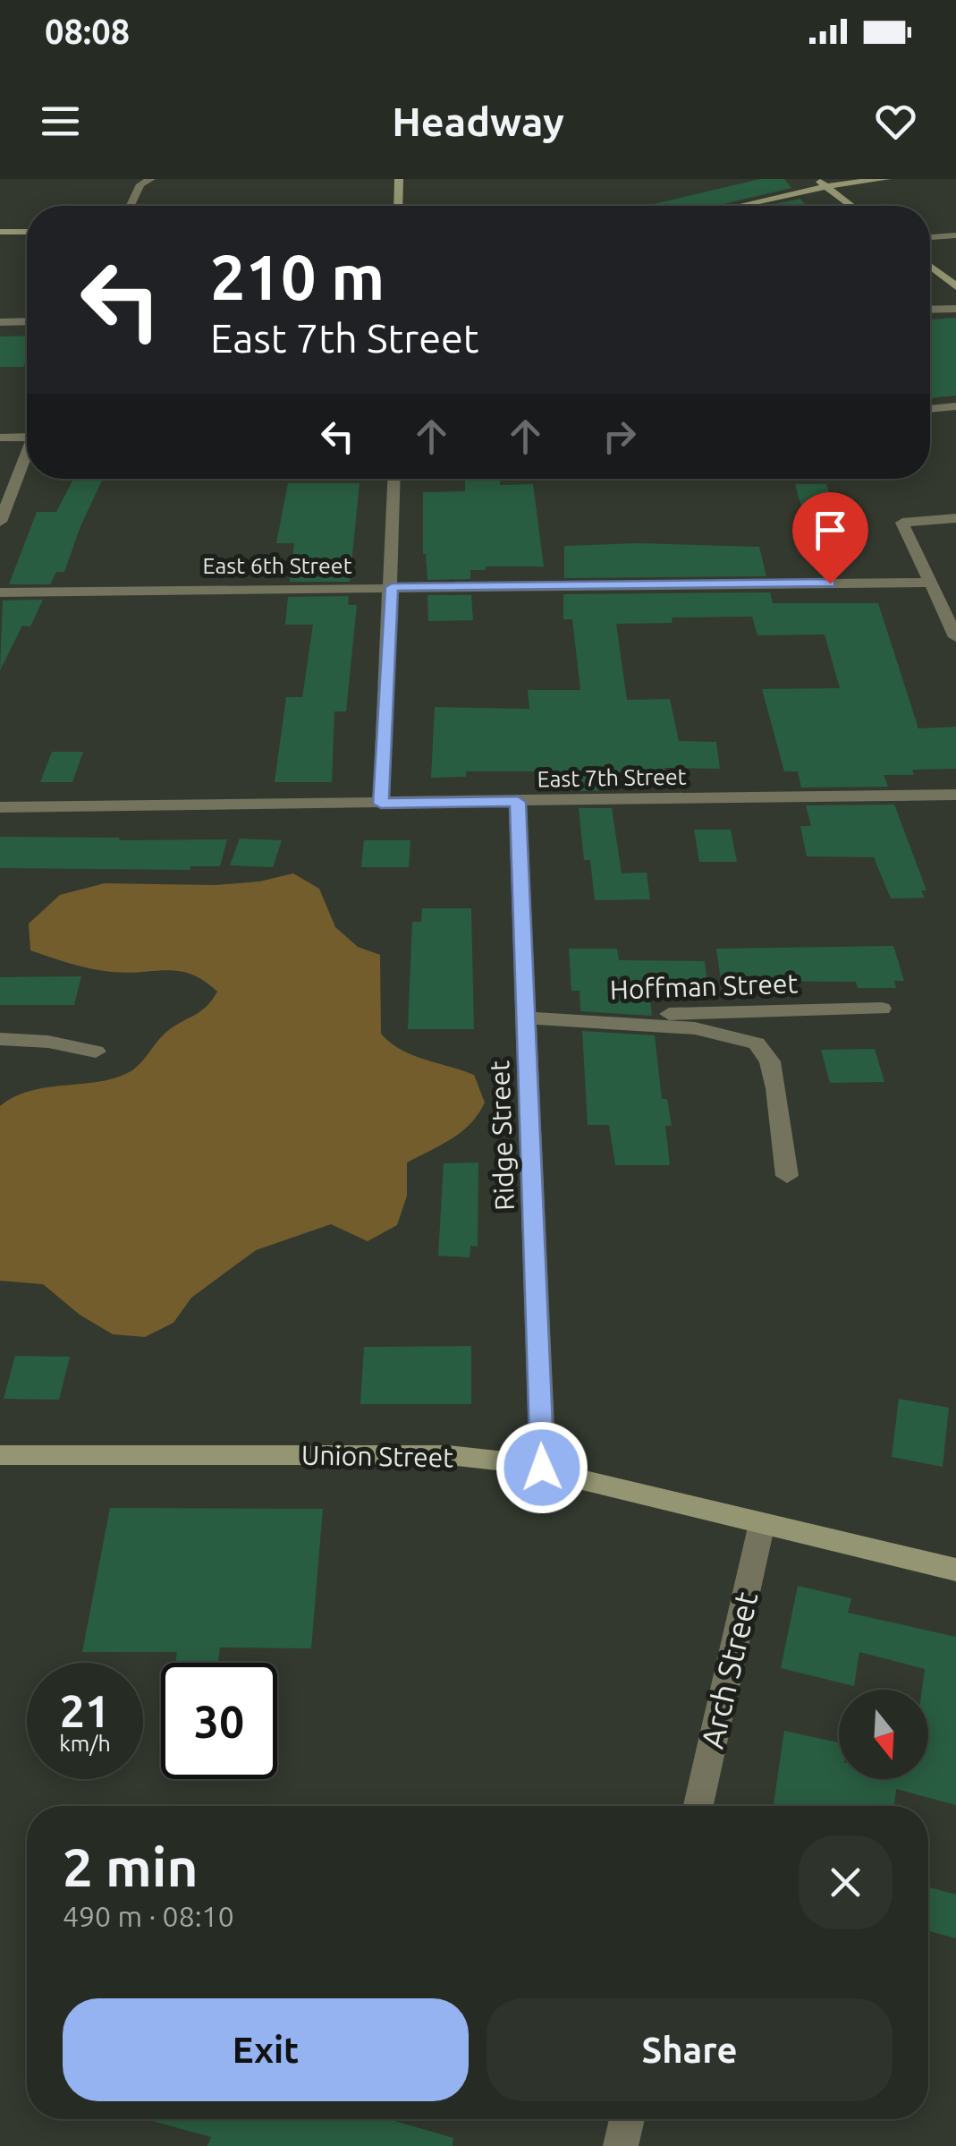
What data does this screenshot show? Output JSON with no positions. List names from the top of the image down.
{
  "streets": {
    "street": [
      "East 6th Street",
      "East 7th Street",
      "Hoffman Street",
      "Ridge Street",
      "Union Street",
      "Arch Street"
    ]
  },
  "crossings": [
    ["East 7th Street", "Ridge Street"],
    ["Hoffman Street", "Ridge Street"],
    ["Ridge Street", "Union Street"],
    ["Union Street", "Arch Street"]
  ],
  "north": "bottom",
  "page": {
    "status": "08:08",
    "header": "Headway",
    "turn": ["210 m", "East 7th Street"],
    "speed": "21 km/h",
    "limit": "30",
    "heading": ["2 min", "490 m · 08:10"],
    "buttons": ["Exit", "Share"]
  }
}
